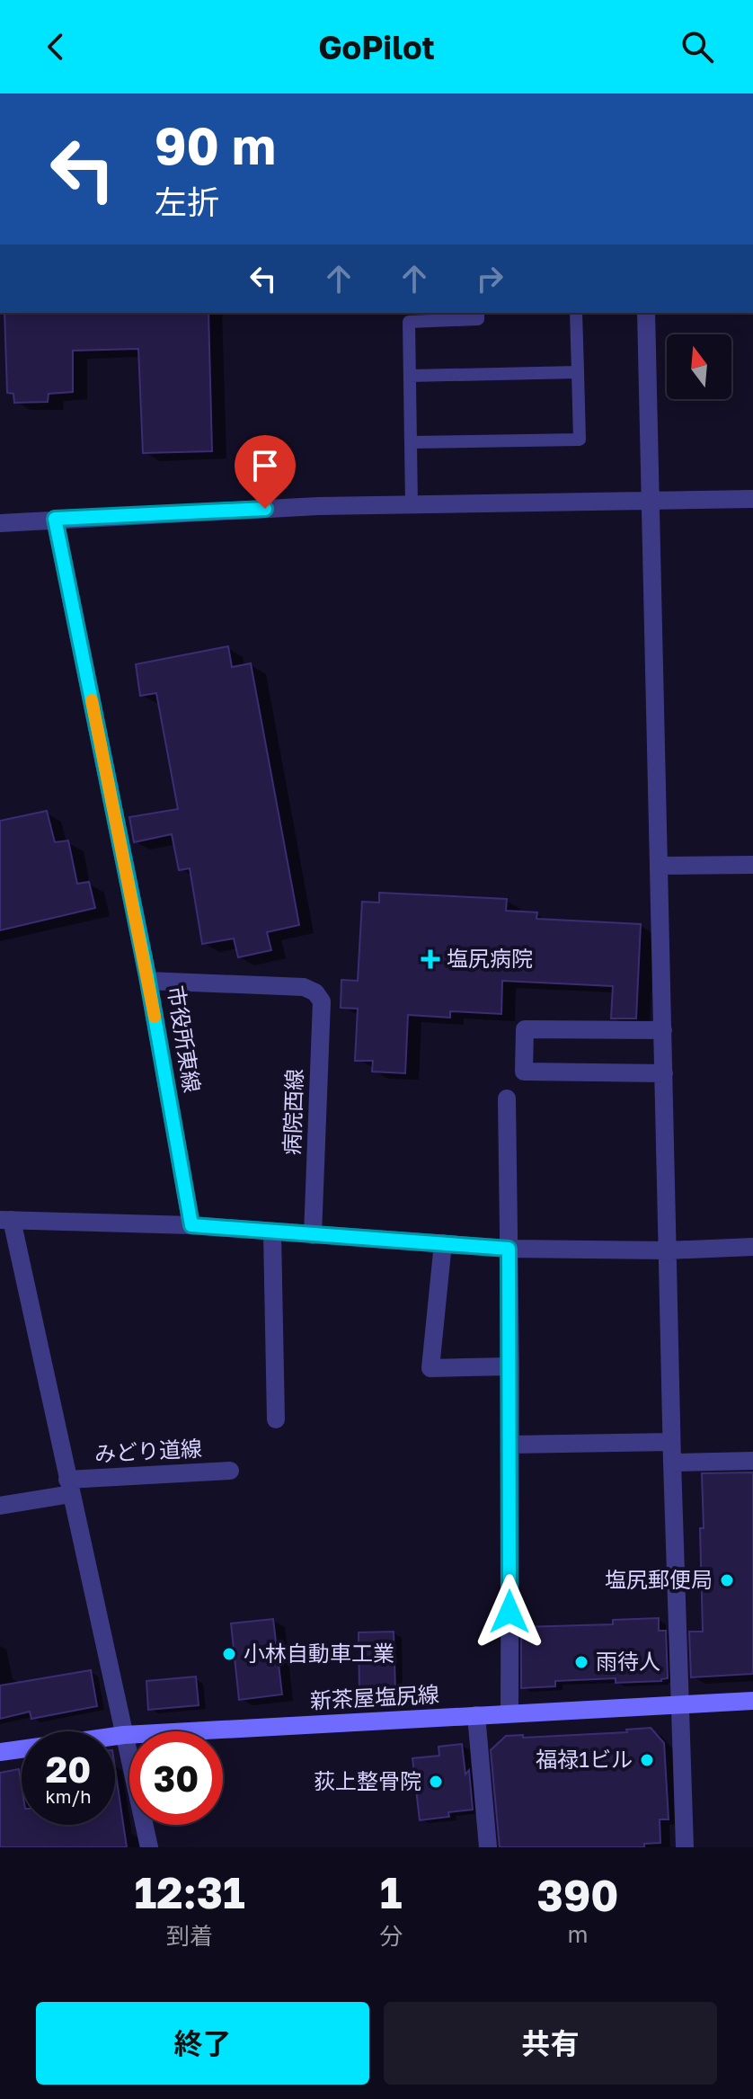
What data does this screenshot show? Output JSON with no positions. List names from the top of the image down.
{
  "streets": {
    "main road": ["新茶屋塩尻線"],
    "street": ["市役所東線", "病院西線", "みどり道線"]
  },
  "crossings": [
    ["市役所東線", "病院西線"]
  ],
  "places": {
    "health": ["塩尻病院"],
    "other": [
      "塩尻郵便局",
      "小林自動車工業",
      "雨待人",
      "福禄1ビル",
      "荻上整骨院"
    ]
  },
  "north": "top",
  "page": {
    "header": "GoPilot",
    "turn": ["90 m", "左折"],
    "speed": "20 km/h",
    "limit": "30",
    "eta": [
      "12:31",
      "到着",
      "1",
      "分",
      "390",
      "m"
    ],
    "buttons": ["終了", "共有"]
  }
}
